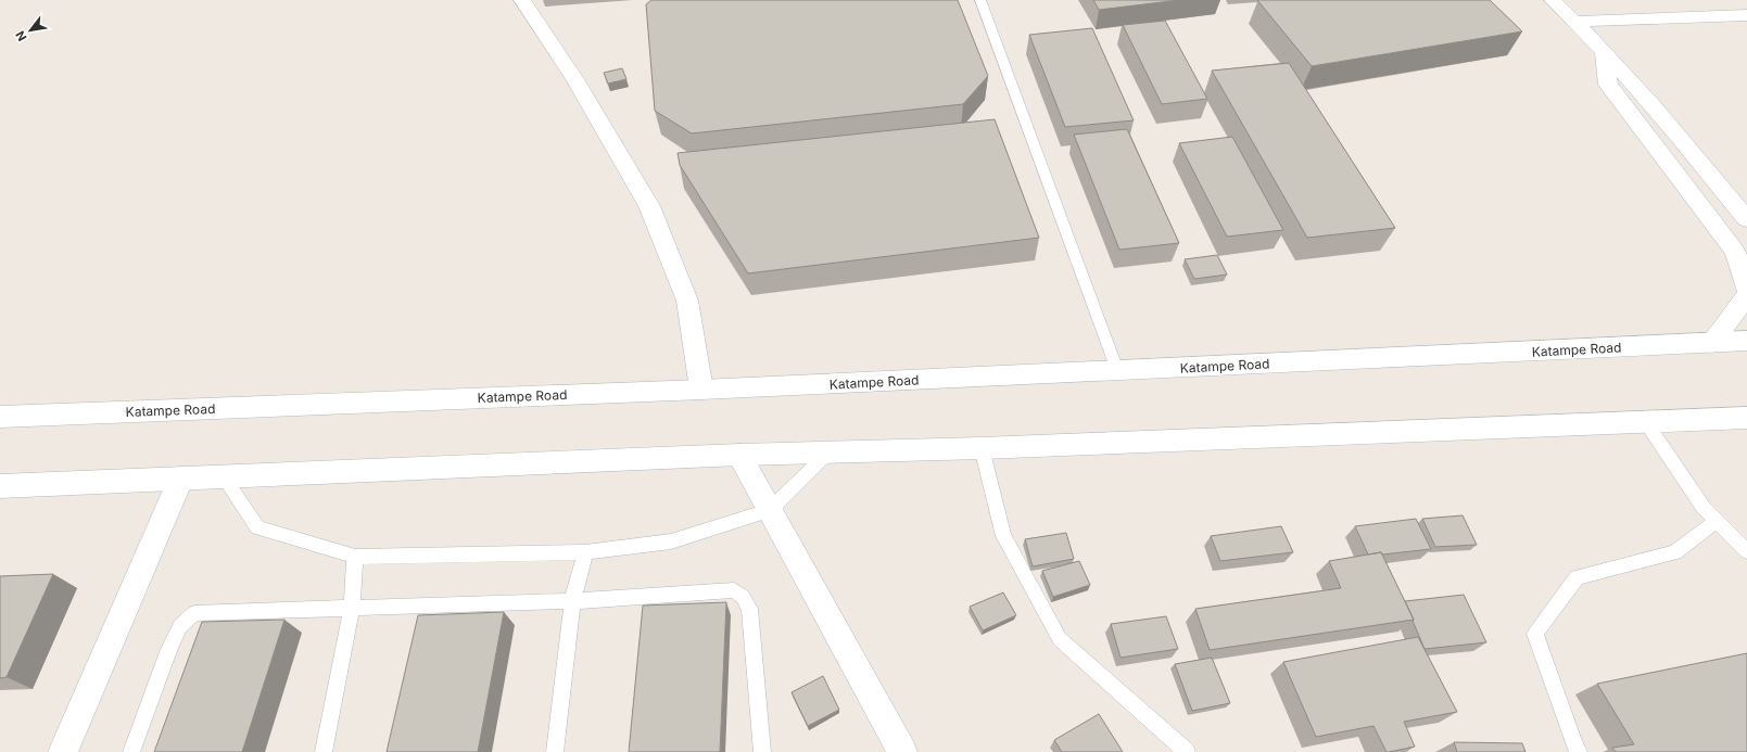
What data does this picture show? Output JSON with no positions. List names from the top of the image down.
{
  "streets": {
    "main road": ["Katampe Road"]
  },
  "north": "bottom left"
}
